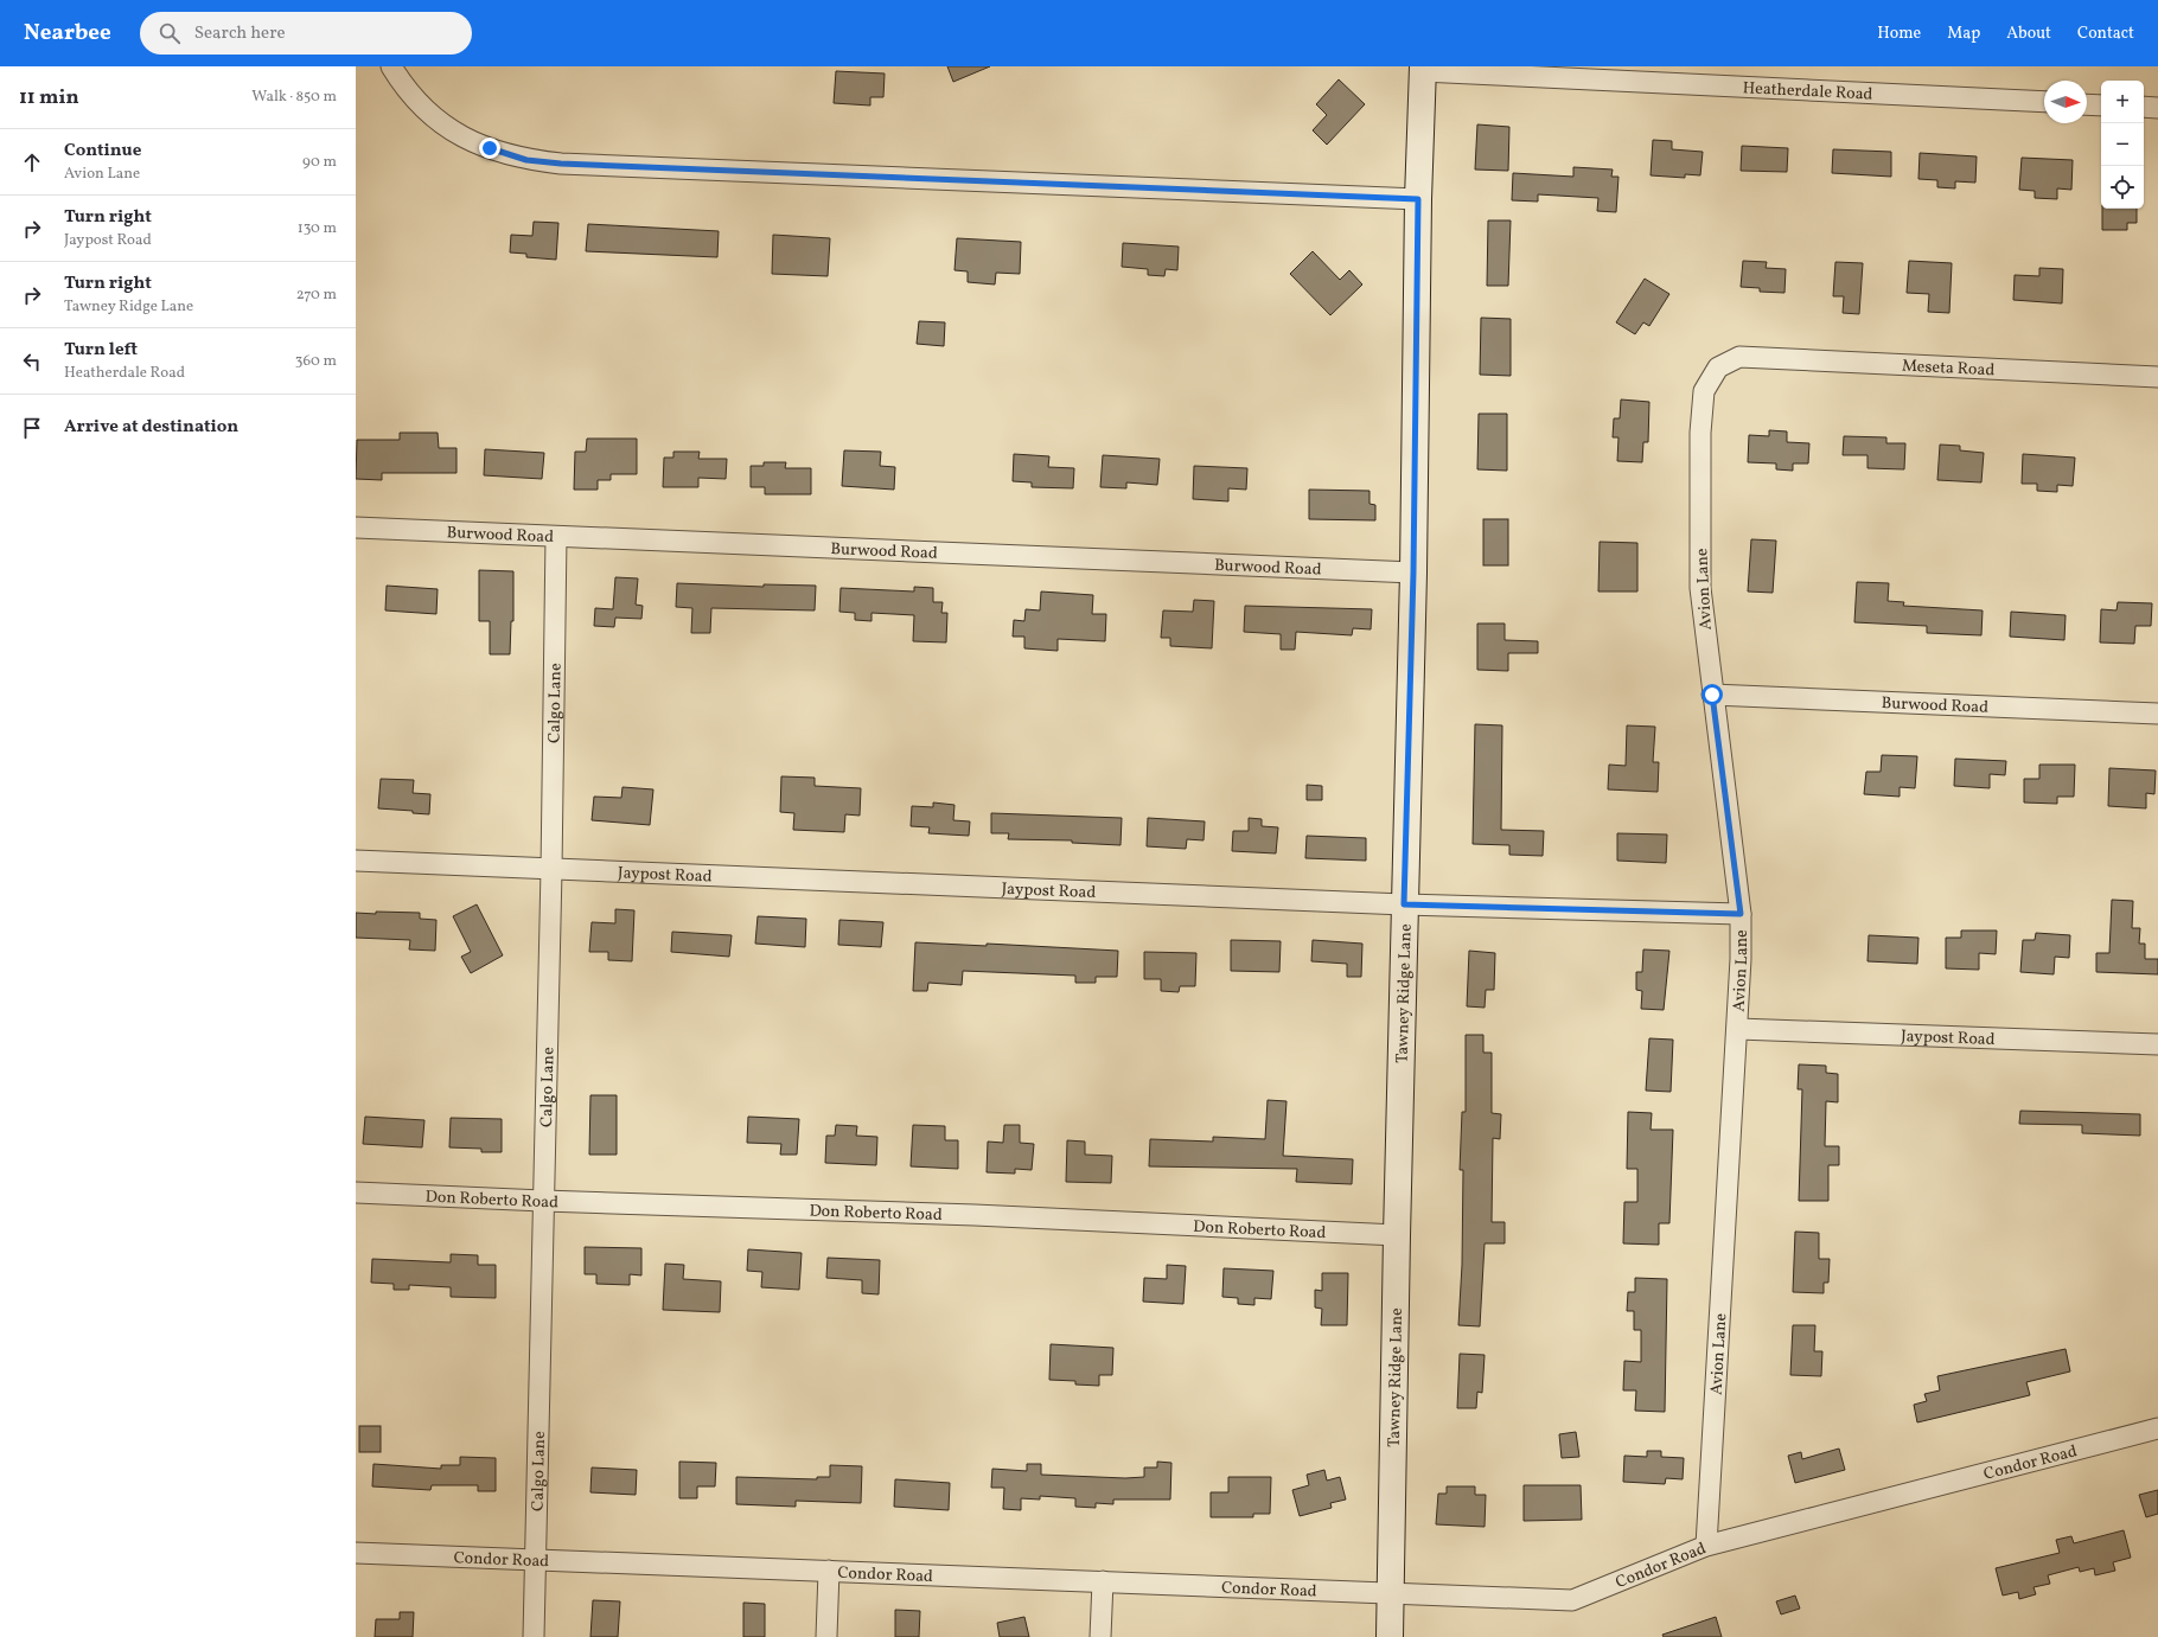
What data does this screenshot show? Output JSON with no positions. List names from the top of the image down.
{
  "streets": {
    "street": [
      "Heatherdale Road",
      "Meseta Road",
      "Burwood Road",
      "Avion Lane",
      "Calgo Lane",
      "Jaypost Road",
      "Tawney Ridge Lane",
      "Don Roberto Road",
      "Condor Road"
    ]
  },
  "crossings": [
    ["Heatherdale Road", "Tawney Ridge Lane"],
    ["Meseta Road", "Avion Lane"],
    ["Burwood Road", "Avion Lane"],
    ["Burwood Road", "Calgo Lane"],
    ["Burwood Road", "Tawney Ridge Lane"],
    ["Avion Lane", "Jaypost Road"],
    ["Avion Lane", "Condor Road"],
    ["Calgo Lane", "Jaypost Road"],
    ["Calgo Lane", "Don Roberto Road"],
    ["Calgo Lane", "Condor Road"],
    ["Jaypost Road", "Tawney Ridge Lane"],
    ["Tawney Ridge Lane", "Don Roberto Road"],
    ["Tawney Ridge Lane", "Condor Road"]
  ],
  "north": "right",
  "page": {
    "header": "Nearbee",
    "search": "Search here",
    "nav": [
      "Home",
      "Map",
      "About",
      "Contact"
    ],
    "heading": ["11 min", "Walk · 850 m"],
    "map_buttons": ["+", "−"],
    "list": [
      ["Continue", "Avion Lane", "90 m"],
      ["Turn right", "Jaypost Road", "130 m"],
      ["Turn right", "Tawney Ridge Lane", "270 m"],
      ["Turn left", "Heatherdale Road", "360 m"],
      "Arrive at destination"
    ]
  }
}
